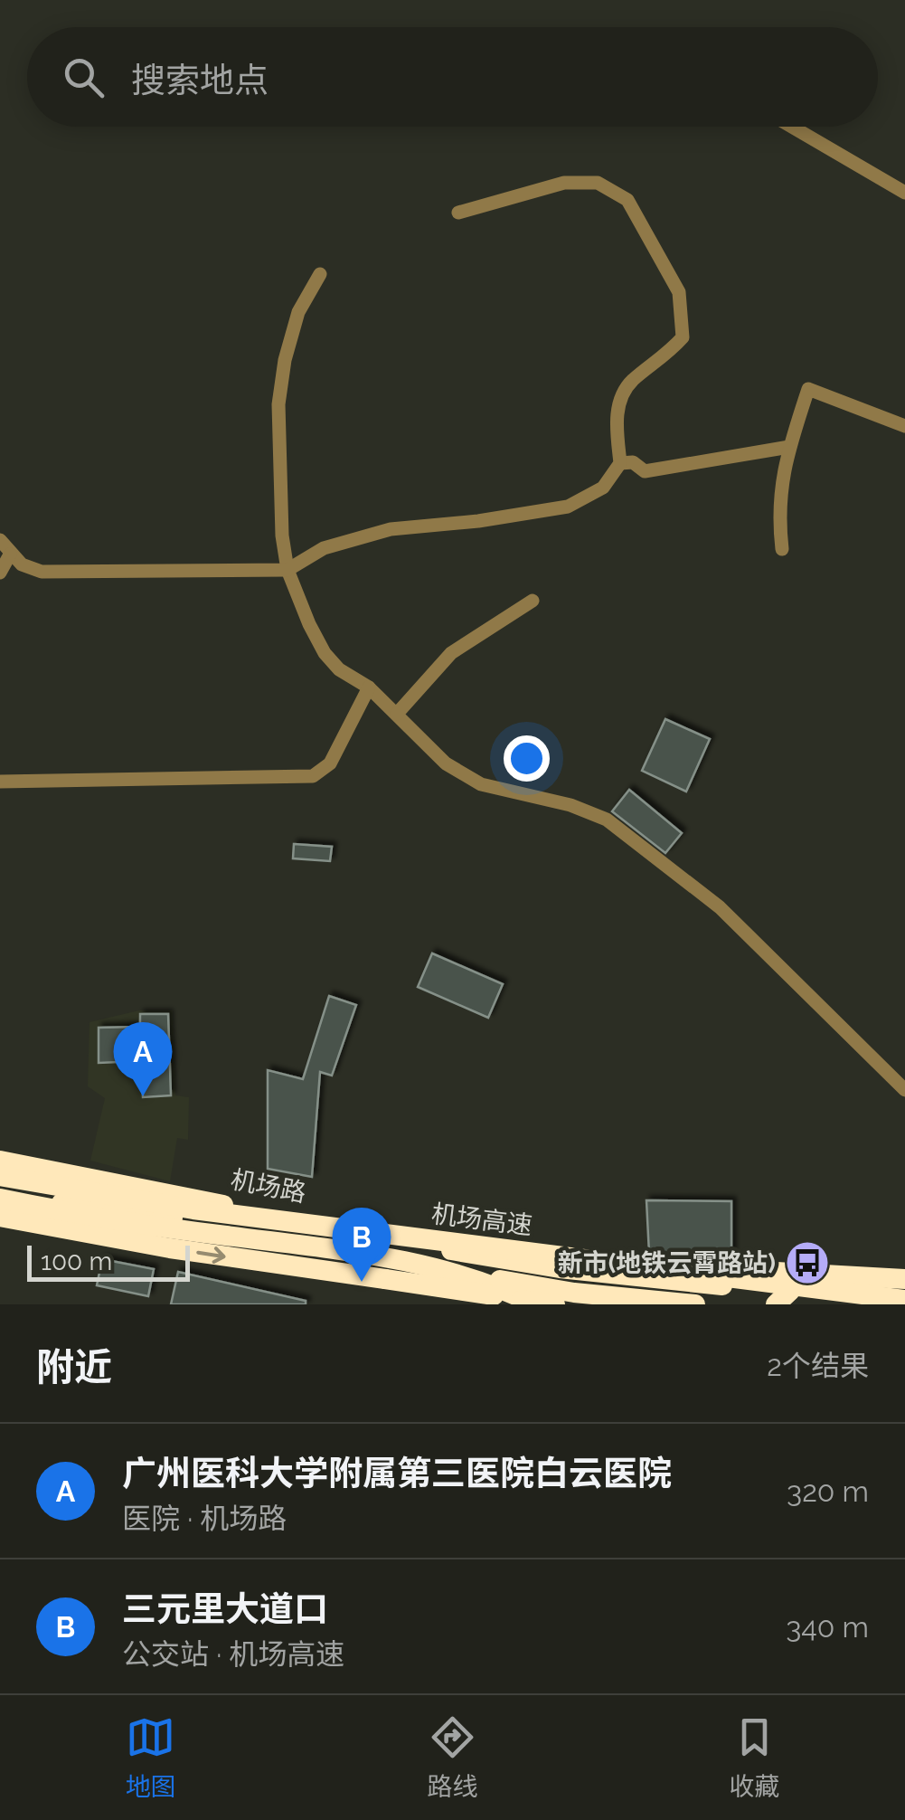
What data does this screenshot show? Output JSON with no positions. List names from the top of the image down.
{
  "streets": {
    "highway": ["机场路", "机场高速"]
  },
  "crossings": [
    ["机场路", "机场高速"]
  ],
  "places": {
    "bus stop": ["新市(地铁云霄路站)"]
  },
  "scale_bar": "100 m",
  "page": {
    "search": "搜索地点",
    "pins": ["A", "B"],
    "scale": "100 m",
    "heading": ["附近", "2个结果"],
    "list": [
      {
        "mark": "A",
        "name": "广州医科大学附属第三医院白云医院",
        "note": "医院 · 机场路",
        "value": "320 m"
      },
      {
        "mark": "B",
        "name": "三元里大道口",
        "note": "公交站 · 机场高速",
        "value": "340 m"
      }
    ],
    "nav": ["地图", "路线", "收藏"]
  }
}
